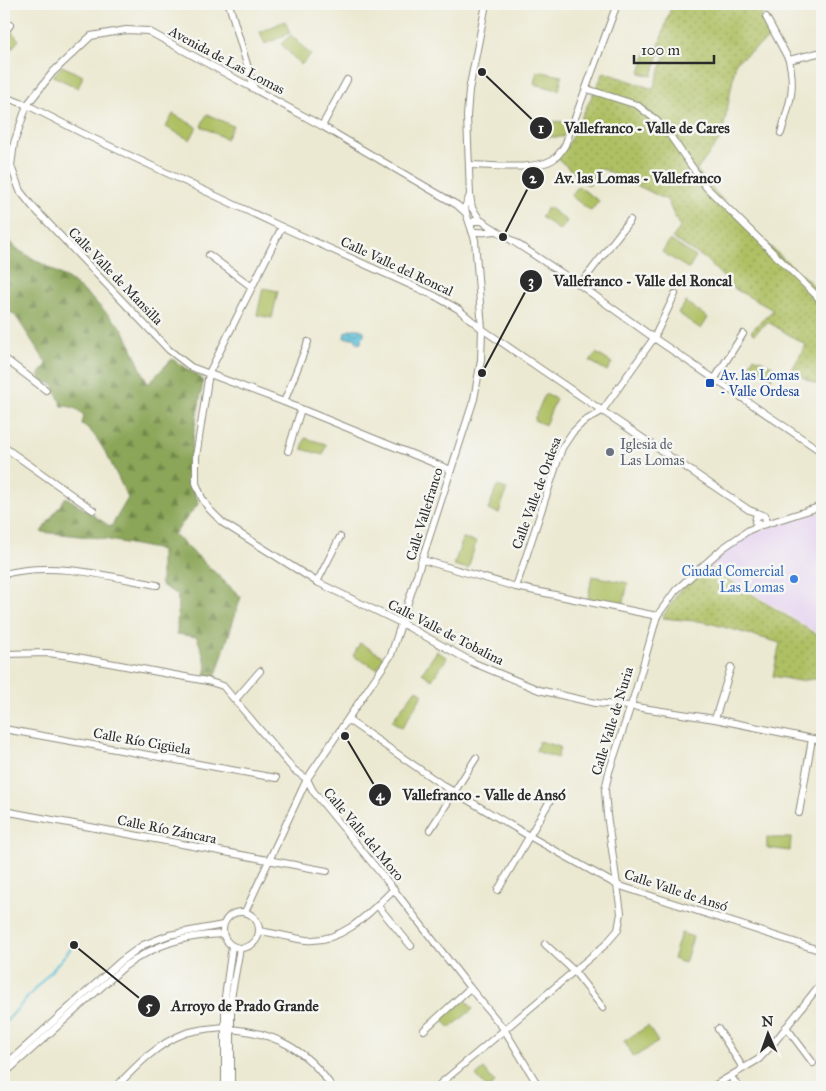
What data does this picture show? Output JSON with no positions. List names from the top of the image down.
{
  "streets": {
    "street": [
      "Avenida de Las Lomas",
      "Calle Valle del Roncal",
      "Calle Valle de Mansilla",
      "Calle Valle de Ordesa",
      "Calle Vallefranco",
      "Calle Valle de Tobalina",
      "Calle Valle de Nuria",
      "Calle Río Cigüela",
      "Calle Río Záncara",
      "Calle Valle del Moro",
      "Calle Valle de Ansó"
    ]
  },
  "crossings": [
    ["Avenida de Las Lomas", "Calle Valle del Roncal"],
    ["Avenida de Las Lomas", "Calle Valle de Mansilla"],
    ["Avenida de Las Lomas", "Calle Vallefranco"],
    ["Calle Valle del Roncal", "Calle Valle de Mansilla"],
    ["Calle Valle del Roncal", "Calle Valle de Ordesa"],
    ["Calle Valle del Roncal", "Calle Vallefranco"],
    ["Calle Valle del Roncal", "Calle Valle de Tobalina"],
    ["Calle Valle del Roncal", "Calle Valle de Nuria"],
    ["Calle Valle de Mansilla", "Calle Vallefranco"],
    ["Calle Valle de Mansilla", "Calle Valle de Tobalina"],
    ["Calle Vallefranco", "Calle Valle de Tobalina"],
    ["Calle Vallefranco", "Calle Río Záncara"],
    ["Calle Vallefranco", "Calle Valle del Moro"],
    ["Calle Vallefranco", "Calle Valle de Ansó"],
    ["Calle Valle de Tobalina", "Calle Valle de Nuria"],
    ["Calle Valle de Nuria", "Calle Valle del Moro"],
    ["Calle Valle de Nuria", "Calle Valle de Ansó"]
  ],
  "places": {
    "other": [
      "Vallefranco - Valle de Cares",
      "Av. las Lomas - Vallefranco",
      "Vallefranco - Valle del Roncal",
      "Iglesia de Las Lomas",
      "Ciudad Comercial Las Lomas",
      "Vallefranco - Valle de Ansó",
      "Arroyo de Prado Grande"
    ],
    "transit": ["Av. las Lomas - Valle Ordesa"]
  },
  "scale_bar": "100 m",
  "north": "top"
}
